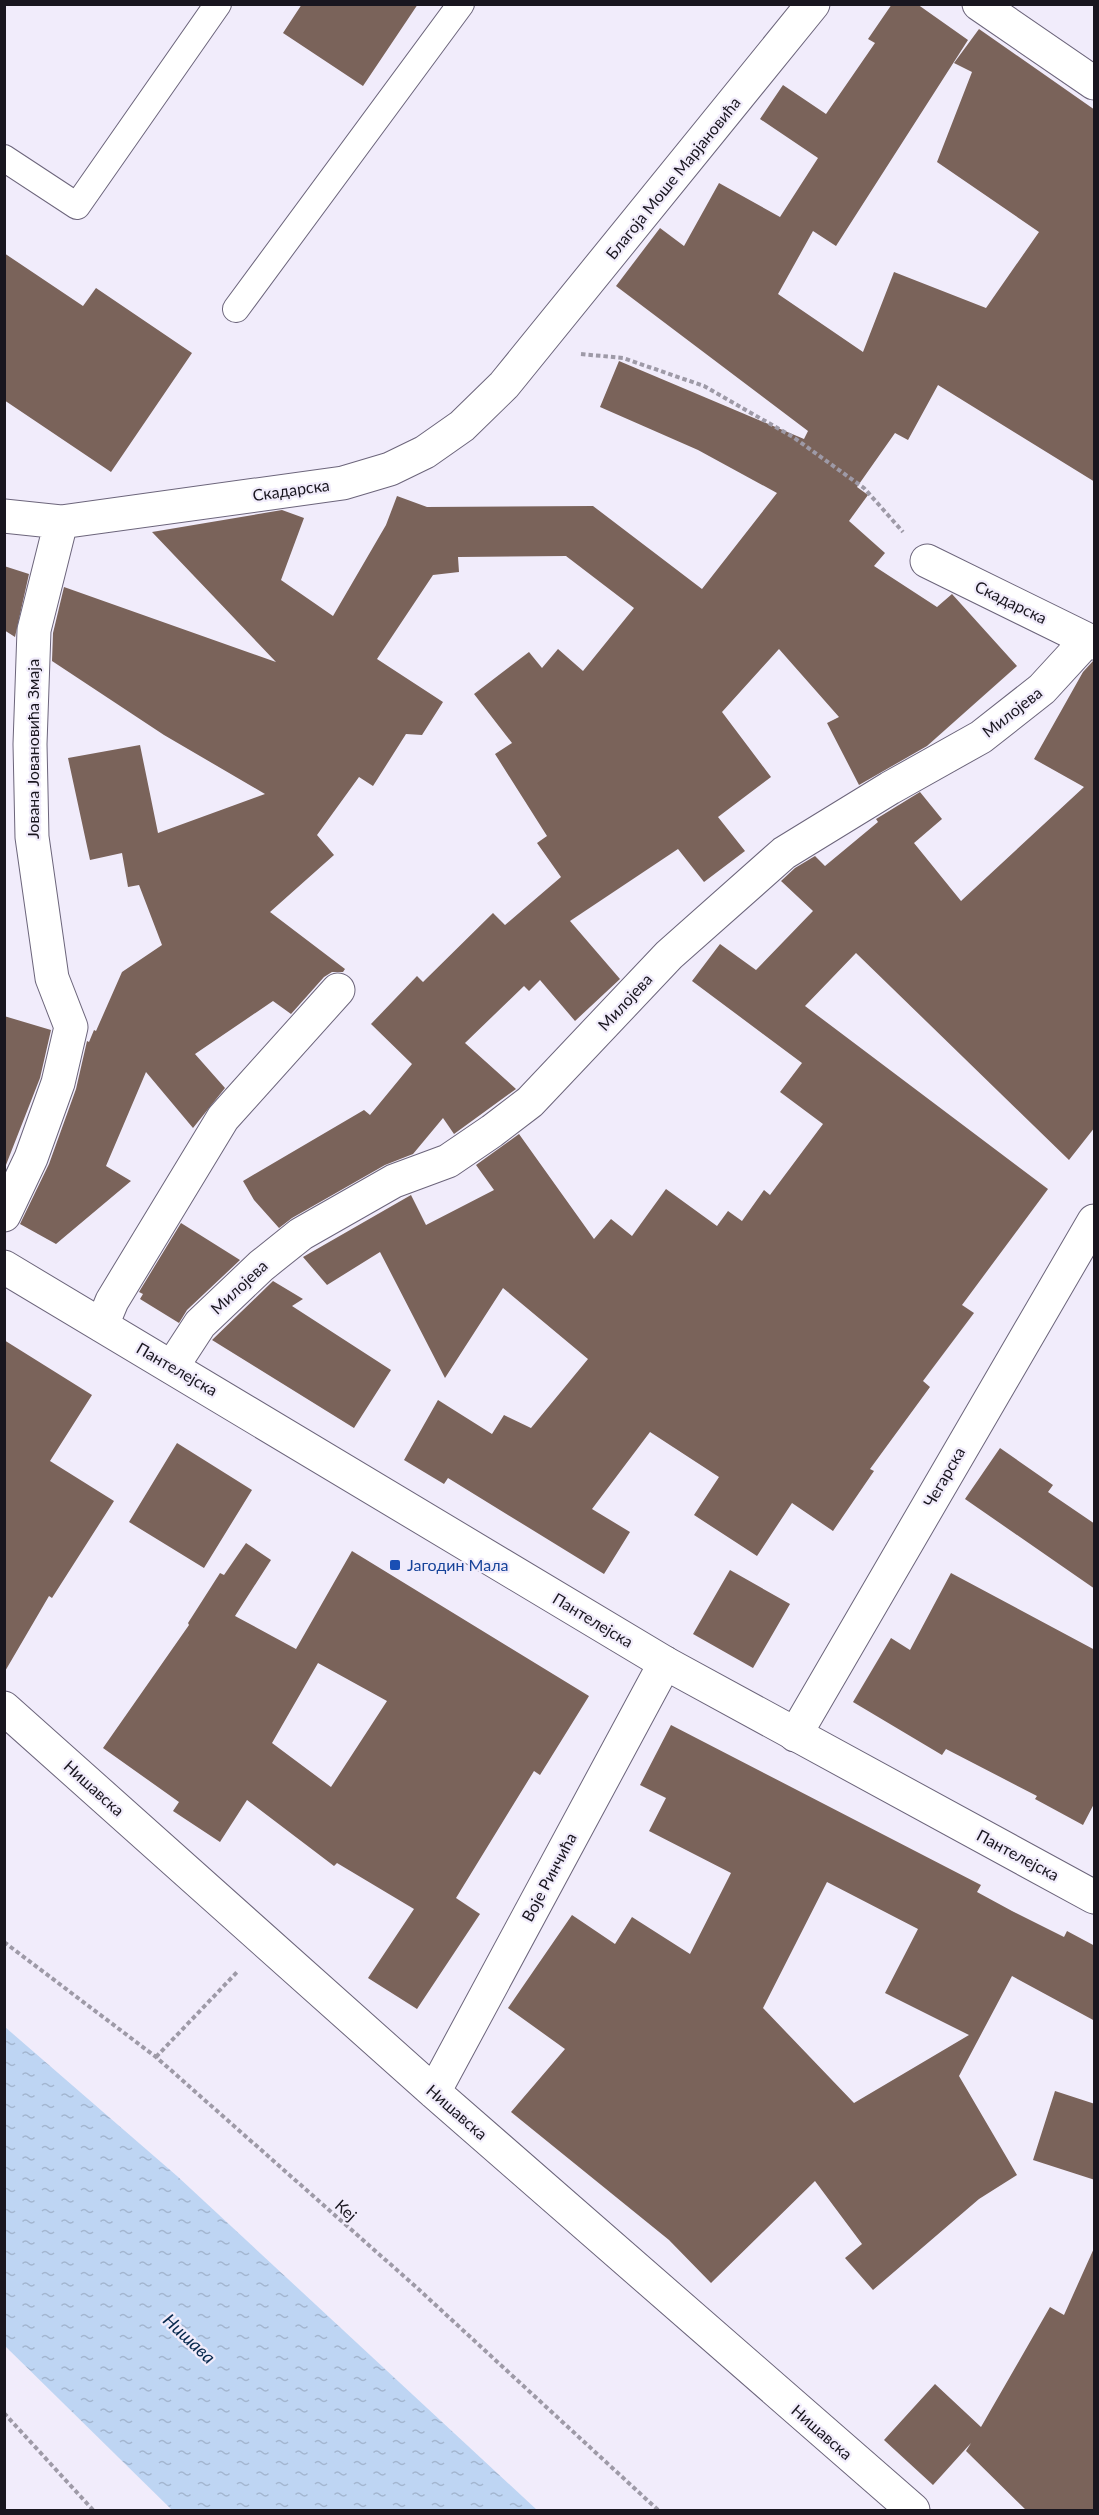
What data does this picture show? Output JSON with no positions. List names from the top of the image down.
{
  "streets": {
    "street": [
      "Благоја Моше Марјановића",
      "Скадарска",
      "Милојева",
      "Јована Јовановића Змаја",
      "Пантелејска",
      "Чегарска",
      "Нишавска",
      "Воје Ринчића"
    ],
    "path": ["Кеј"]
  },
  "crossings": [
    ["Благоја Моше Марјановића", "Скадарска"],
    ["Скадарска", "Милојева"],
    ["Скадарска", "Јована Јовановића Змаја"],
    ["Милојева", "Пантелејска"],
    ["Пантелејска", "Чегарска"],
    ["Пантелејска", "Воје Ринчића"],
    ["Нишавска", "Воје Ринчића"]
  ],
  "water": ["Нишава"],
  "places": {
    "transit": ["Јагодин Мала"]
  }
}
